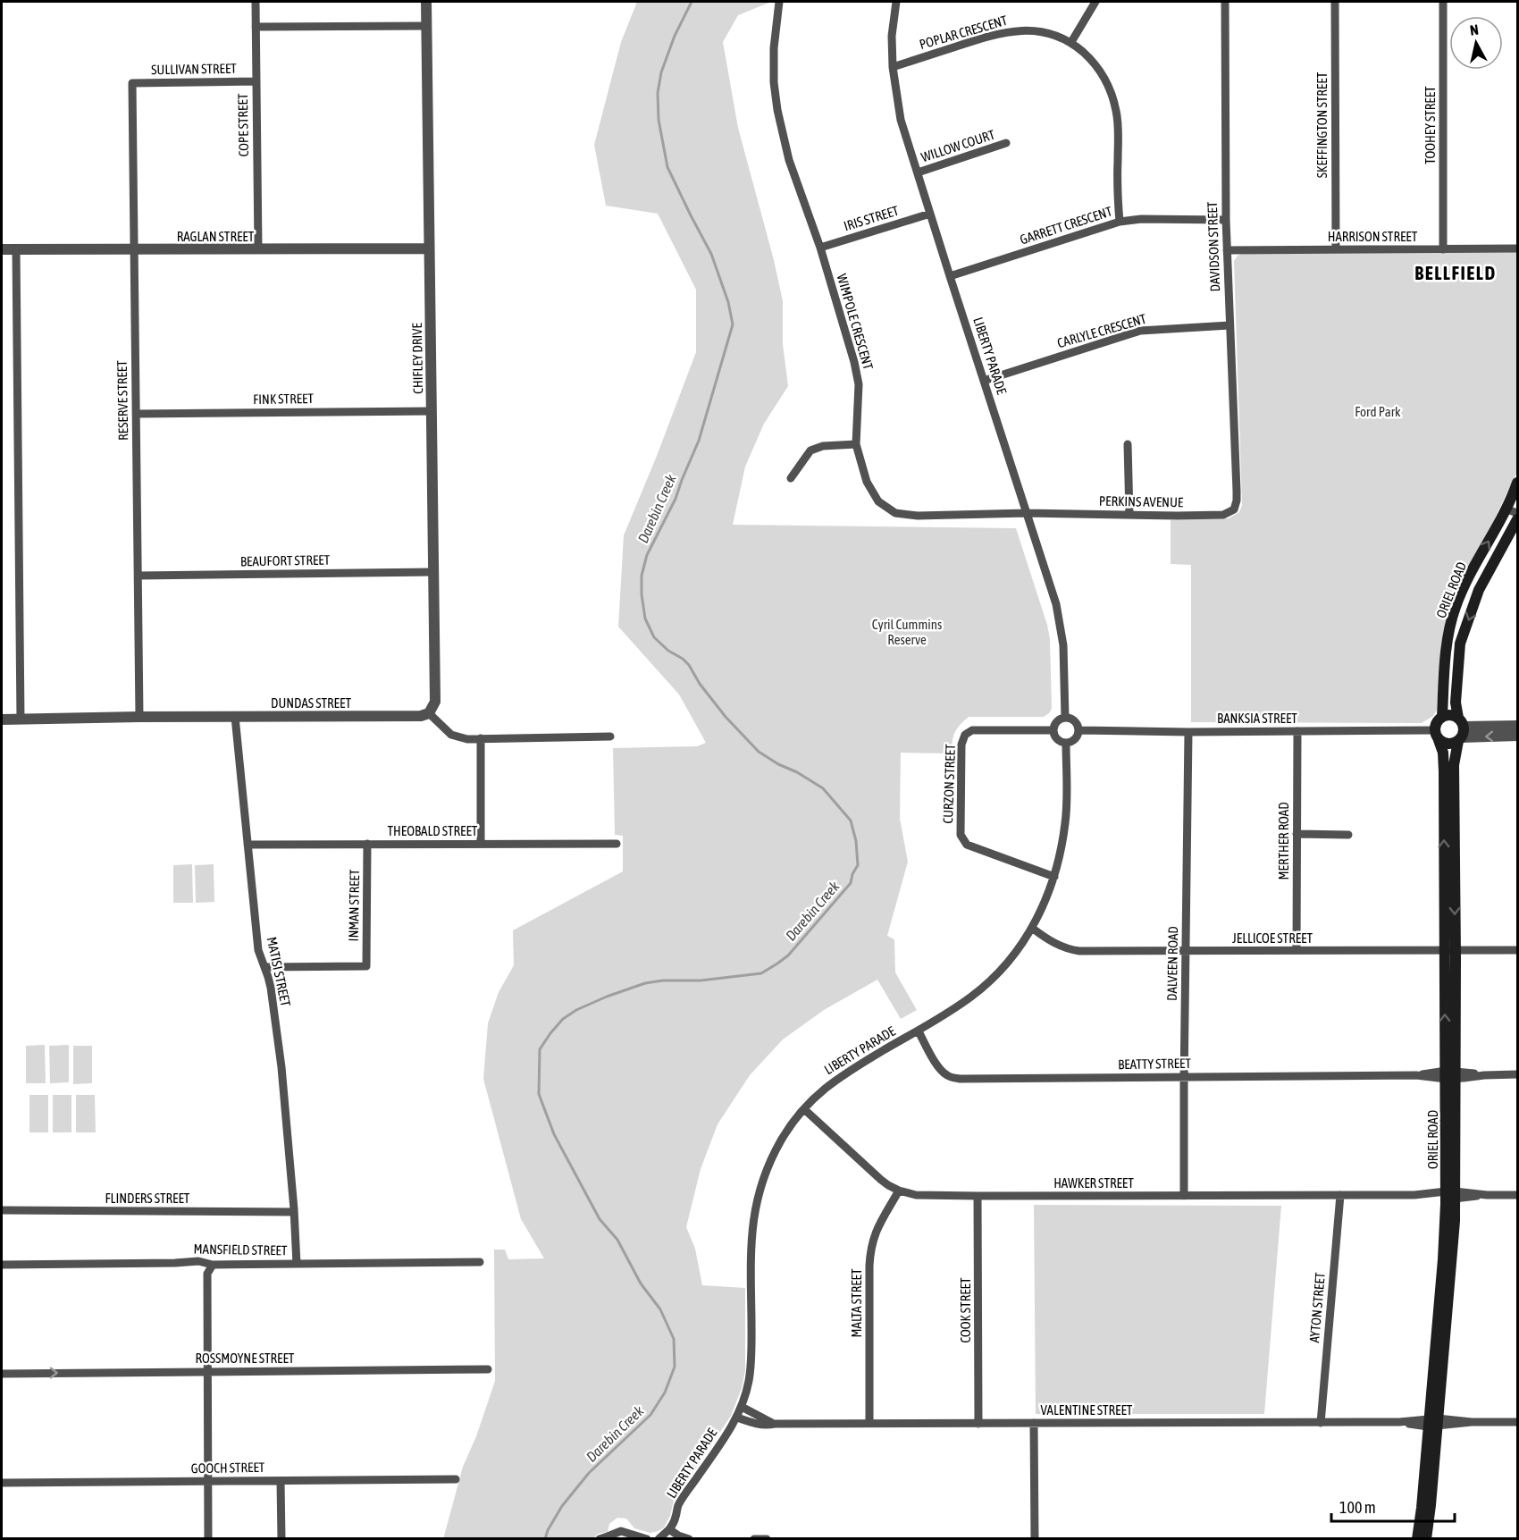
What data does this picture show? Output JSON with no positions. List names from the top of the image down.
{
  "streets": {
    "main road": ["ORIEL ROAD"],
    "street": [
      "POPLAR CRESCENT",
      "SULLIVAN STREET",
      "COPE STREET",
      "SKEFFINGTON STREET",
      "TOOHEY STREET",
      "WILLOW COURT",
      "IRIS STREET",
      "GARRETT CRESCENT",
      "RAGLAN STREET",
      "HARRISON STREET",
      "DAVIDSON STREET",
      "WIMPOLE CRESCENT",
      "CARLYLE CRESCENT",
      "LIBERTY PARADE",
      "CHIFLEY DRIVE",
      "FINK STREET",
      "RESERVE STREET",
      "PERKINS AVENUE",
      "BEAUFORT STREET",
      "DUNDAS STREET",
      "BANKSIA STREET",
      "CURZON STREET",
      "THEOBALD STREET",
      "MERTHER ROAD",
      "INMAN STREET",
      "JELLICOE STREET",
      "DALVEEN ROAD",
      "MATISI STREET",
      "BEATTY STREET",
      "HAWKER STREET",
      "FLINDERS STREET",
      "MANSFIELD STREET",
      "MALTA STREET",
      "AYTON STREET",
      "COOK STREET",
      "ROSSMOYNE STREET",
      "VALENTINE STREET",
      "GOOCH STREET"
    ]
  },
  "crossings": [
    ["POPLAR CRESCENT", "GARRETT CRESCENT"],
    ["POPLAR CRESCENT", "LIBERTY PARADE"],
    ["SULLIVAN STREET", "COPE STREET"],
    ["SULLIVAN STREET", "RESERVE STREET"],
    ["COPE STREET", "RAGLAN STREET"],
    ["SKEFFINGTON STREET", "HARRISON STREET"],
    ["TOOHEY STREET", "HARRISON STREET"],
    ["WILLOW COURT", "LIBERTY PARADE"],
    ["IRIS STREET", "WIMPOLE CRESCENT"],
    ["IRIS STREET", "LIBERTY PARADE"],
    ["GARRETT CRESCENT", "DAVIDSON STREET"],
    ["GARRETT CRESCENT", "LIBERTY PARADE"],
    ["RAGLAN STREET", "CHIFLEY DRIVE"],
    ["RAGLAN STREET", "RESERVE STREET"],
    ["HARRISON STREET", "DAVIDSON STREET"],
    ["DAVIDSON STREET", "CARLYLE CRESCENT"],
    ["DAVIDSON STREET", "PERKINS AVENUE"],
    ["WIMPOLE CRESCENT", "LIBERTY PARADE"],
    ["WIMPOLE CRESCENT", "PERKINS AVENUE"],
    ["CARLYLE CRESCENT", "LIBERTY PARADE"],
    ["LIBERTY PARADE", "PERKINS AVENUE"],
    ["LIBERTY PARADE", "BANKSIA STREET"],
    ["LIBERTY PARADE", "CURZON STREET"],
    ["LIBERTY PARADE", "JELLICOE STREET"],
    ["LIBERTY PARADE", "BEATTY STREET"],
    ["LIBERTY PARADE", "HAWKER STREET"],
    ["LIBERTY PARADE", "VALENTINE STREET"],
    ["CHIFLEY DRIVE", "FINK STREET"],
    ["CHIFLEY DRIVE", "BEAUFORT STREET"],
    ["CHIFLEY DRIVE", "DUNDAS STREET"],
    ["FINK STREET", "RESERVE STREET"],
    ["RESERVE STREET", "BEAUFORT STREET"],
    ["RESERVE STREET", "DUNDAS STREET"],
    ["ORIEL ROAD", "BANKSIA STREET"],
    ["ORIEL ROAD", "JELLICOE STREET"],
    ["ORIEL ROAD", "BEATTY STREET"],
    ["ORIEL ROAD", "HAWKER STREET"],
    ["ORIEL ROAD", "VALENTINE STREET"],
    ["DUNDAS STREET", "MATISI STREET"],
    ["BANKSIA STREET", "CURZON STREET"],
    ["BANKSIA STREET", "MERTHER ROAD"],
    ["BANKSIA STREET", "DALVEEN ROAD"],
    ["THEOBALD STREET", "INMAN STREET"],
    ["THEOBALD STREET", "MATISI STREET"],
    ["MERTHER ROAD", "JELLICOE STREET"],
    ["INMAN STREET", "MATISI STREET"],
    ["JELLICOE STREET", "DALVEEN ROAD"],
    ["DALVEEN ROAD", "BEATTY STREET"],
    ["DALVEEN ROAD", "HAWKER STREET"],
    ["MATISI STREET", "FLINDERS STREET"],
    ["MATISI STREET", "MANSFIELD STREET"],
    ["HAWKER STREET", "MALTA STREET"],
    ["HAWKER STREET", "AYTON STREET"],
    ["HAWKER STREET", "COOK STREET"],
    ["MALTA STREET", "VALENTINE STREET"],
    ["AYTON STREET", "VALENTINE STREET"],
    ["COOK STREET", "VALENTINE STREET"]
  ],
  "one_way": ["ROSSMOYNE STREET"],
  "districts": ["BELLFIELD"],
  "water": ["Darebin Creek"],
  "parks": ["Ford Park", "Cyril Cummins Reserve"],
  "scale_bar": "100 m",
  "north": "top"
}
